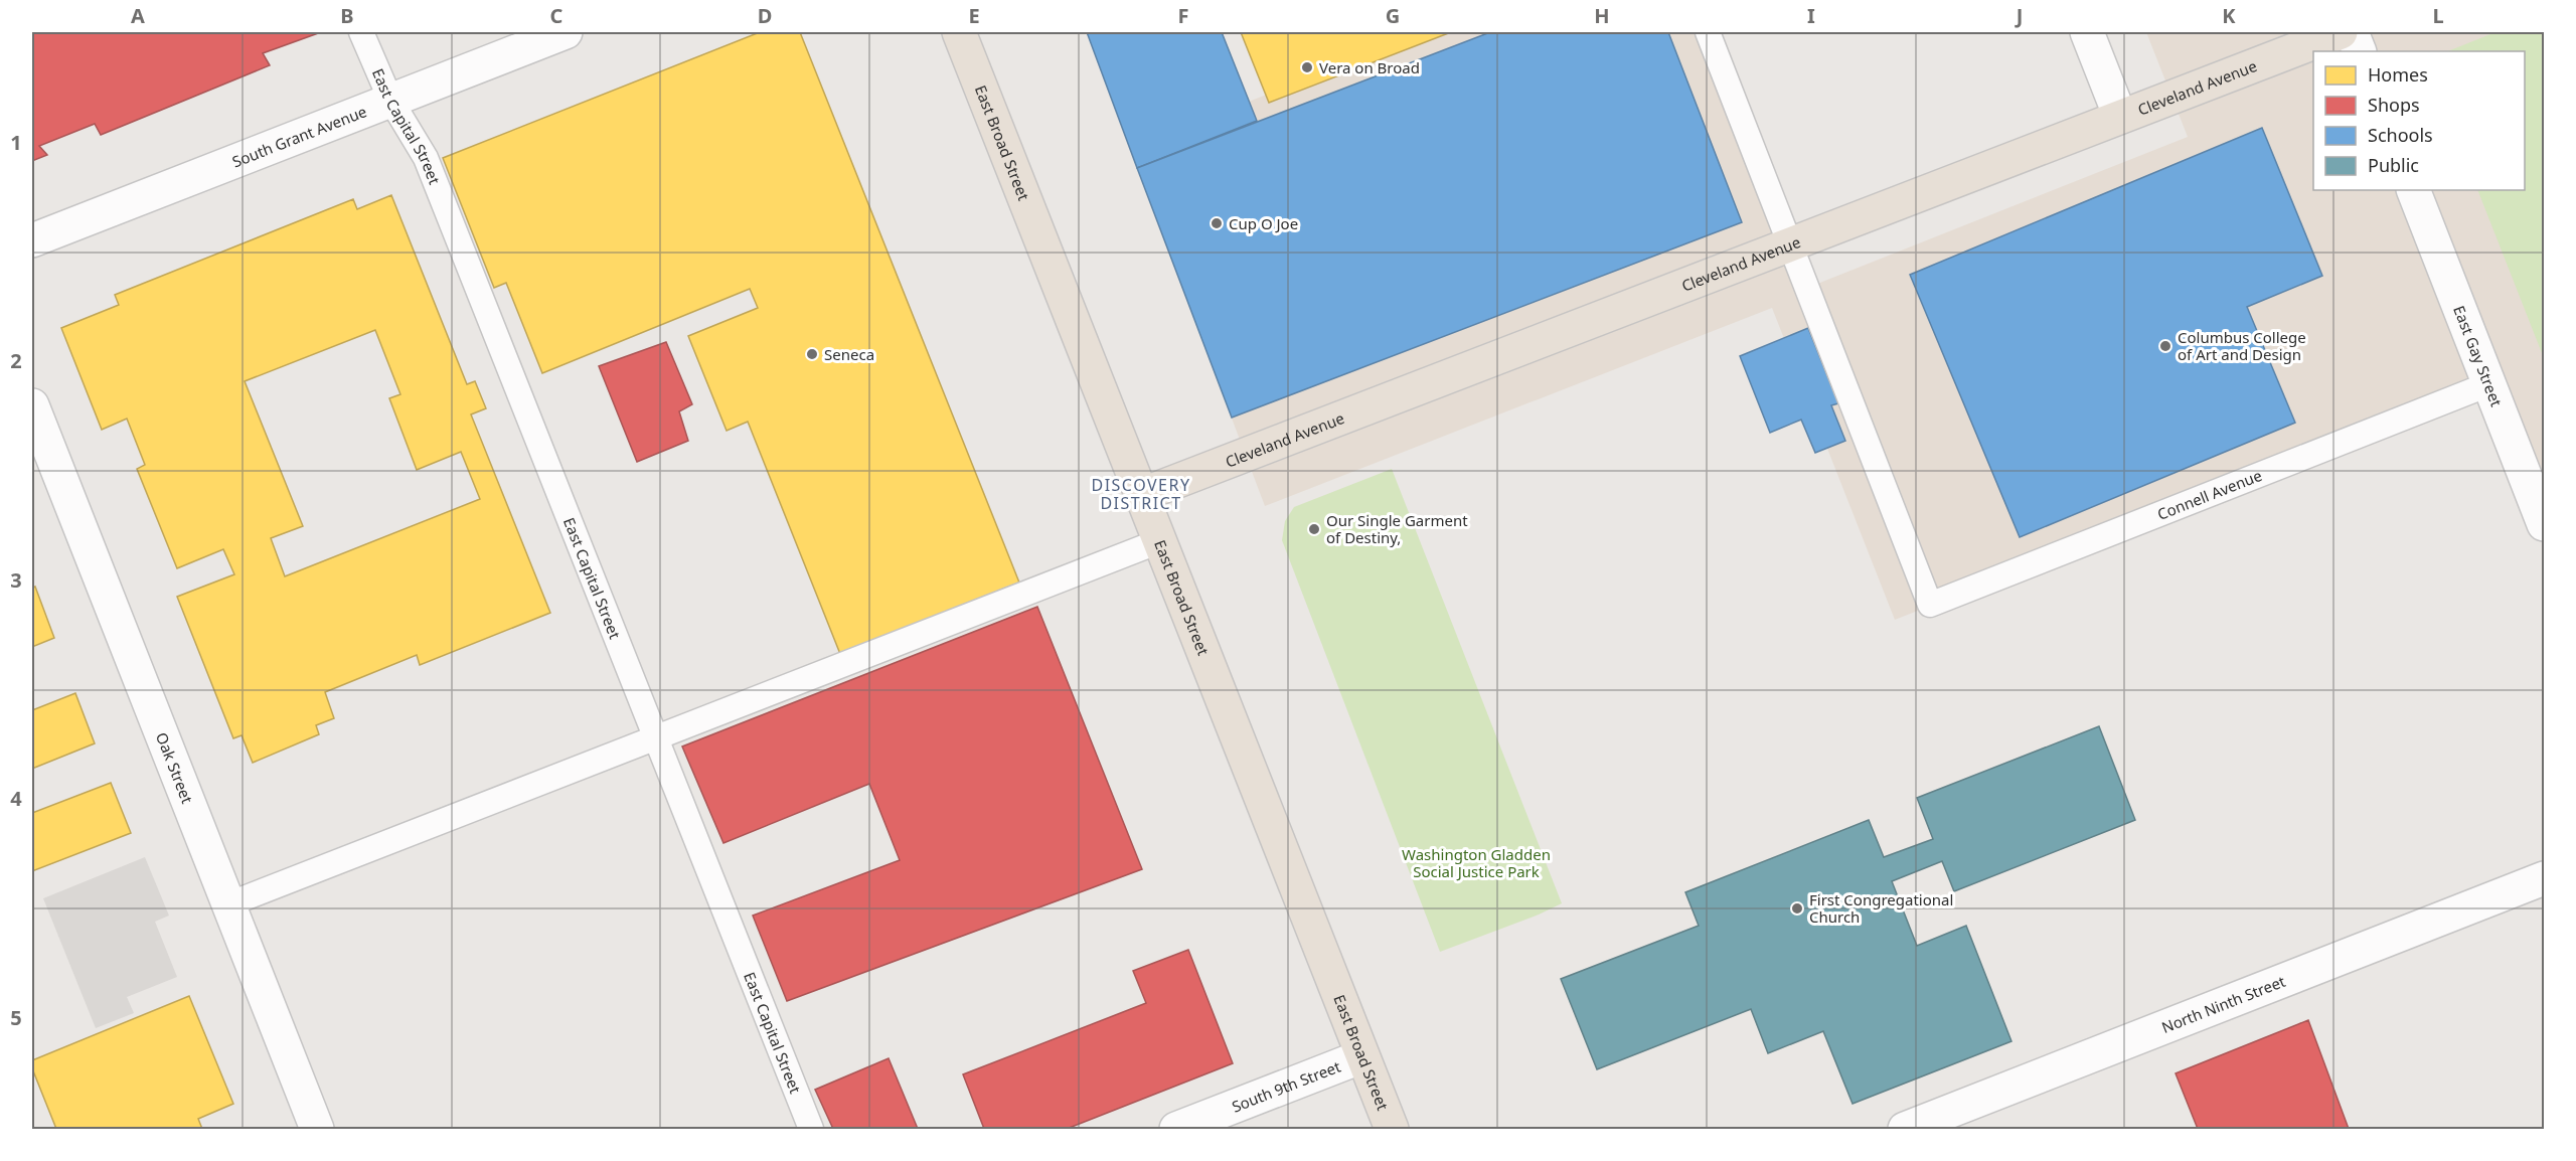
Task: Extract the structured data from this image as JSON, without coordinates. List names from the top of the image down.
{
  "streets": {
    "main road": ["Cleveland Avenue", "East Broad Street"],
    "street": [
      "South Grant Avenue",
      "East Gay Street",
      "Oak Street",
      "North Ninth Street",
      "South 9th Street"
    ],
    "lane": ["East Capital Street", "Connell Avenue"]
  },
  "crossings": [
    ["Cleveland Avenue", "East Broad Street"],
    ["Cleveland Avenue", "Connell Avenue"],
    ["East Capital Street", "South Grant Avenue"],
    ["East Broad Street", "South 9th Street"],
    ["East Gay Street", "Connell Avenue"]
  ],
  "districts": ["DISCOVERY DISTRICT"],
  "parks": ["Washington Gladden Social Justice Park"],
  "places": [
    "Vera on Broad",
    "Cup O Joe",
    "Columbus College of Art and Design",
    "Seneca",
    "Our Single Garment of Destiny,",
    "First Congregational Church"
  ],
  "legend": [
    "Homes",
    "Shops",
    "Schools",
    "Public"
  ],
  "grid": {
    "columns": [
      "A",
      "B",
      "C",
      "D",
      "E",
      "F",
      "G",
      "H",
      "I",
      "J",
      "K",
      "L"
    ],
    "rows": [
      "1",
      "2",
      "3",
      "4",
      "5"
    ]
  }
}
